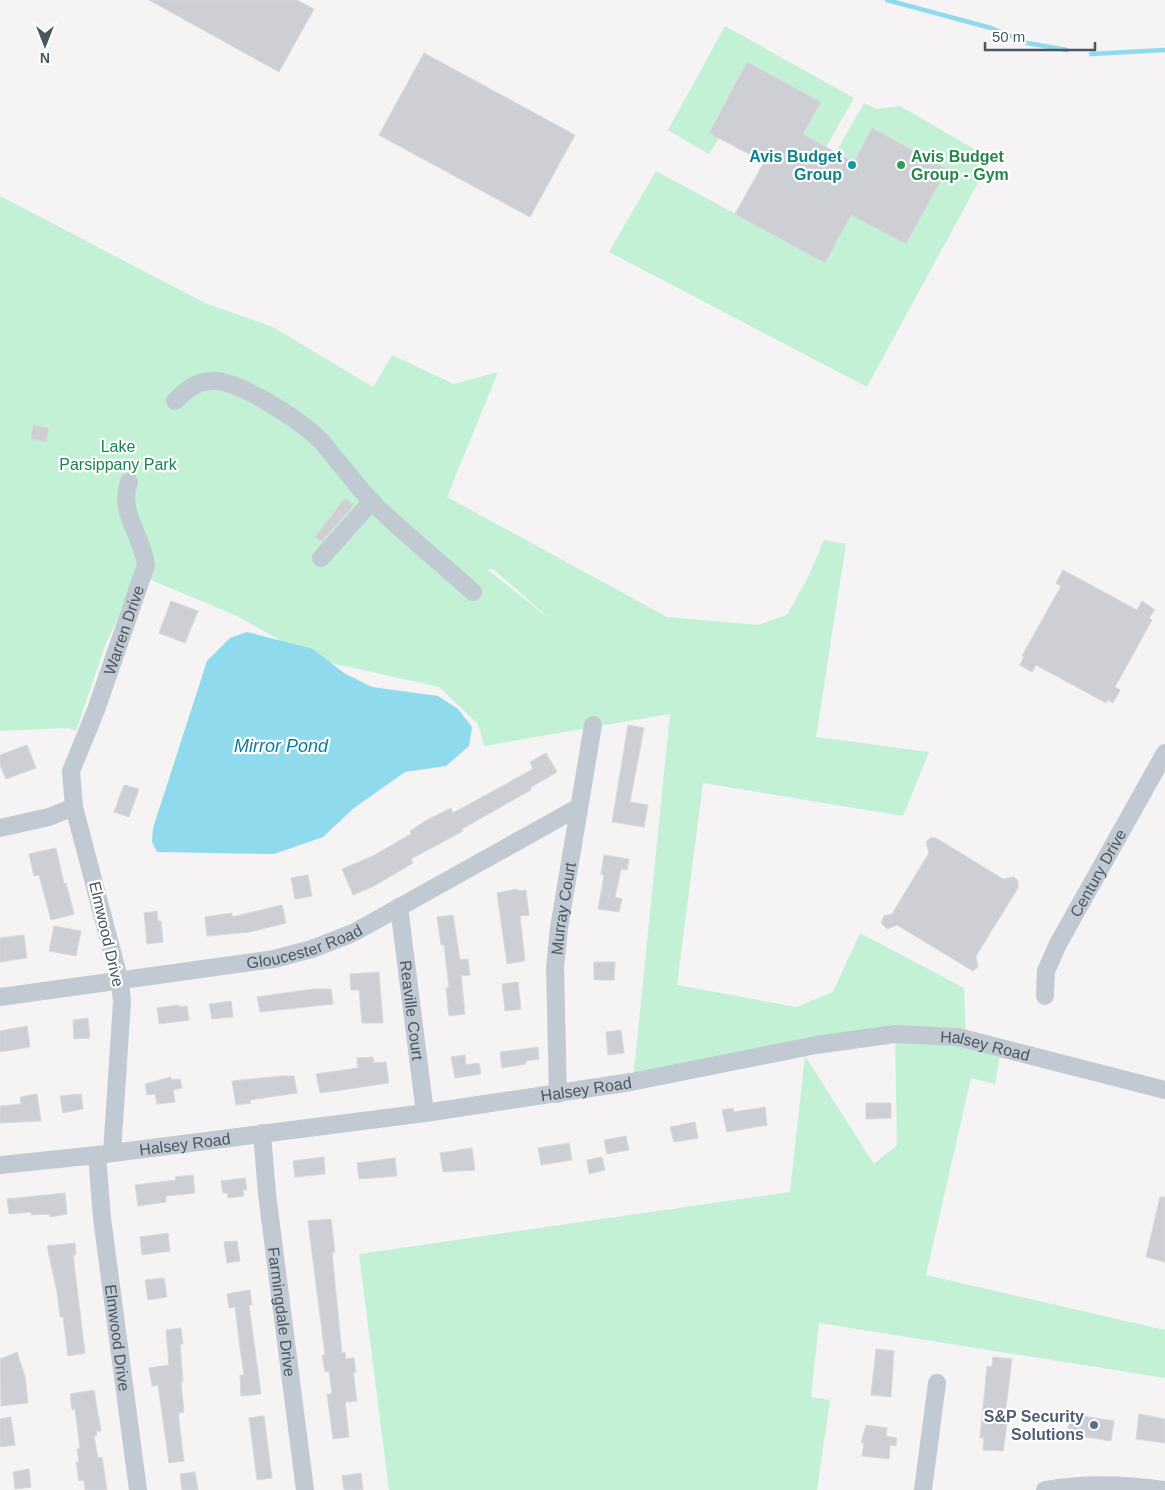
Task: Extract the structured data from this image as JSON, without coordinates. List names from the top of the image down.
{
  "streets": {
    "street": [
      "Warren Drive",
      "Century Drive",
      "Murray Court",
      "Elmwood Drive",
      "Gloucester Road",
      "Reaville Court",
      "Halsey Road",
      "Farmingdale Drive"
    ]
  },
  "crossings": [
    ["Warren Drive", "Elmwood Drive"],
    ["Murray Court", "Gloucester Road"],
    ["Murray Court", "Halsey Road"],
    ["Elmwood Drive", "Gloucester Road"],
    ["Elmwood Drive", "Halsey Road"],
    ["Gloucester Road", "Reaville Court"],
    ["Reaville Court", "Halsey Road"],
    ["Halsey Road", "Farmingdale Drive"]
  ],
  "water": ["Mirror Pond"],
  "parks": ["Lake Parsippany Park"],
  "places": ["Avis Budget Group", "Avis Budget Group - Gym", "S&P Security Solutions"],
  "scale_bar": "50 m",
  "north": "bottom"
}
